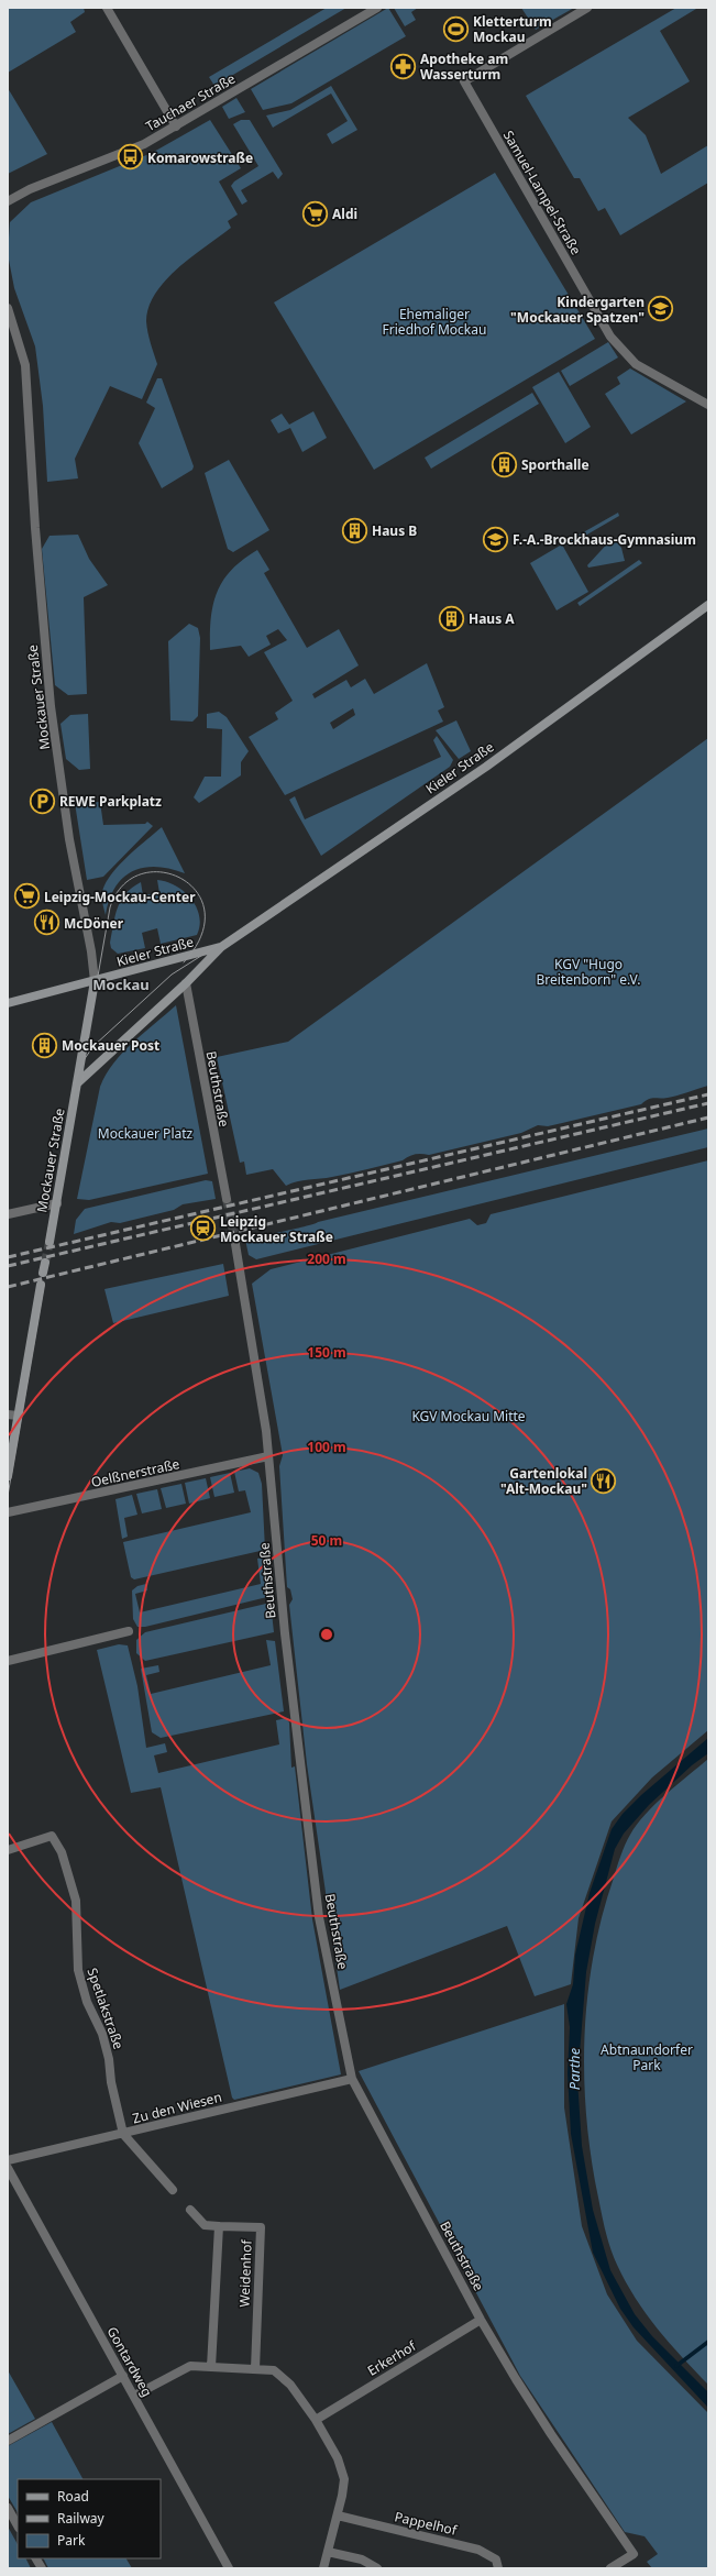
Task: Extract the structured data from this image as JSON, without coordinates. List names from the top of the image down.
{
  "streets": {
    "main road": ["Mockauer Straße", "Kieler Straße"],
    "street": [
      "Tauchaer Straße",
      "Samuel-Lampel-Straße",
      "Beuthstraße",
      "Oelßnerstraße",
      "Spetlakstraße",
      "Zu den Wiesen",
      "Weidenhof",
      "Erkerhof",
      "Gontardweg",
      "Pappelhof"
    ]
  },
  "crossings": [
    ["Mockauer Straße", "Kieler Straße"],
    ["Kieler Straße", "Beuthstraße"],
    ["Beuthstraße", "Oelßnerstraße"],
    ["Beuthstraße", "Zu den Wiesen"],
    ["Beuthstraße", "Erkerhof"],
    ["Spetlakstraße", "Zu den Wiesen"]
  ],
  "districts": ["Mockau"],
  "water": ["Parthe"],
  "parks": [
    "Ehemaliger Friedhof Mockau",
    "KGV \"Hugo Breitenborn\" e.V.",
    "Mockauer Platz",
    "KGV Mockau Mitte",
    "Abtnaundorfer Park"
  ],
  "places": {
    "sports": ["Kletterturm Mockau"],
    "pharmacy": ["Apotheke am Wasserturm"],
    "bus stop": ["Komarowstraße"],
    "supermarket": ["Aldi", "Leipzig-Mockau-Center"],
    "school or university": ["Kindergarten \"Mockauer Spatzen\"", "F.-A.-Brockhaus-Gymnasium"],
    "building": [
      "Sporthalle",
      "Haus B",
      "Haus A",
      "Mockauer Post"
    ],
    "parking": ["REWE Parkplatz"],
    "restaurant": ["McDöner", "Gartenlokal \"Alt-Mockau\""],
    "station": ["Leipzig Mockauer Straße"]
  },
  "legend": ["Road", "Railway", "Park"],
  "rings": [
    "200 m",
    "150 m",
    "100 m",
    "50 m"
  ]
}
